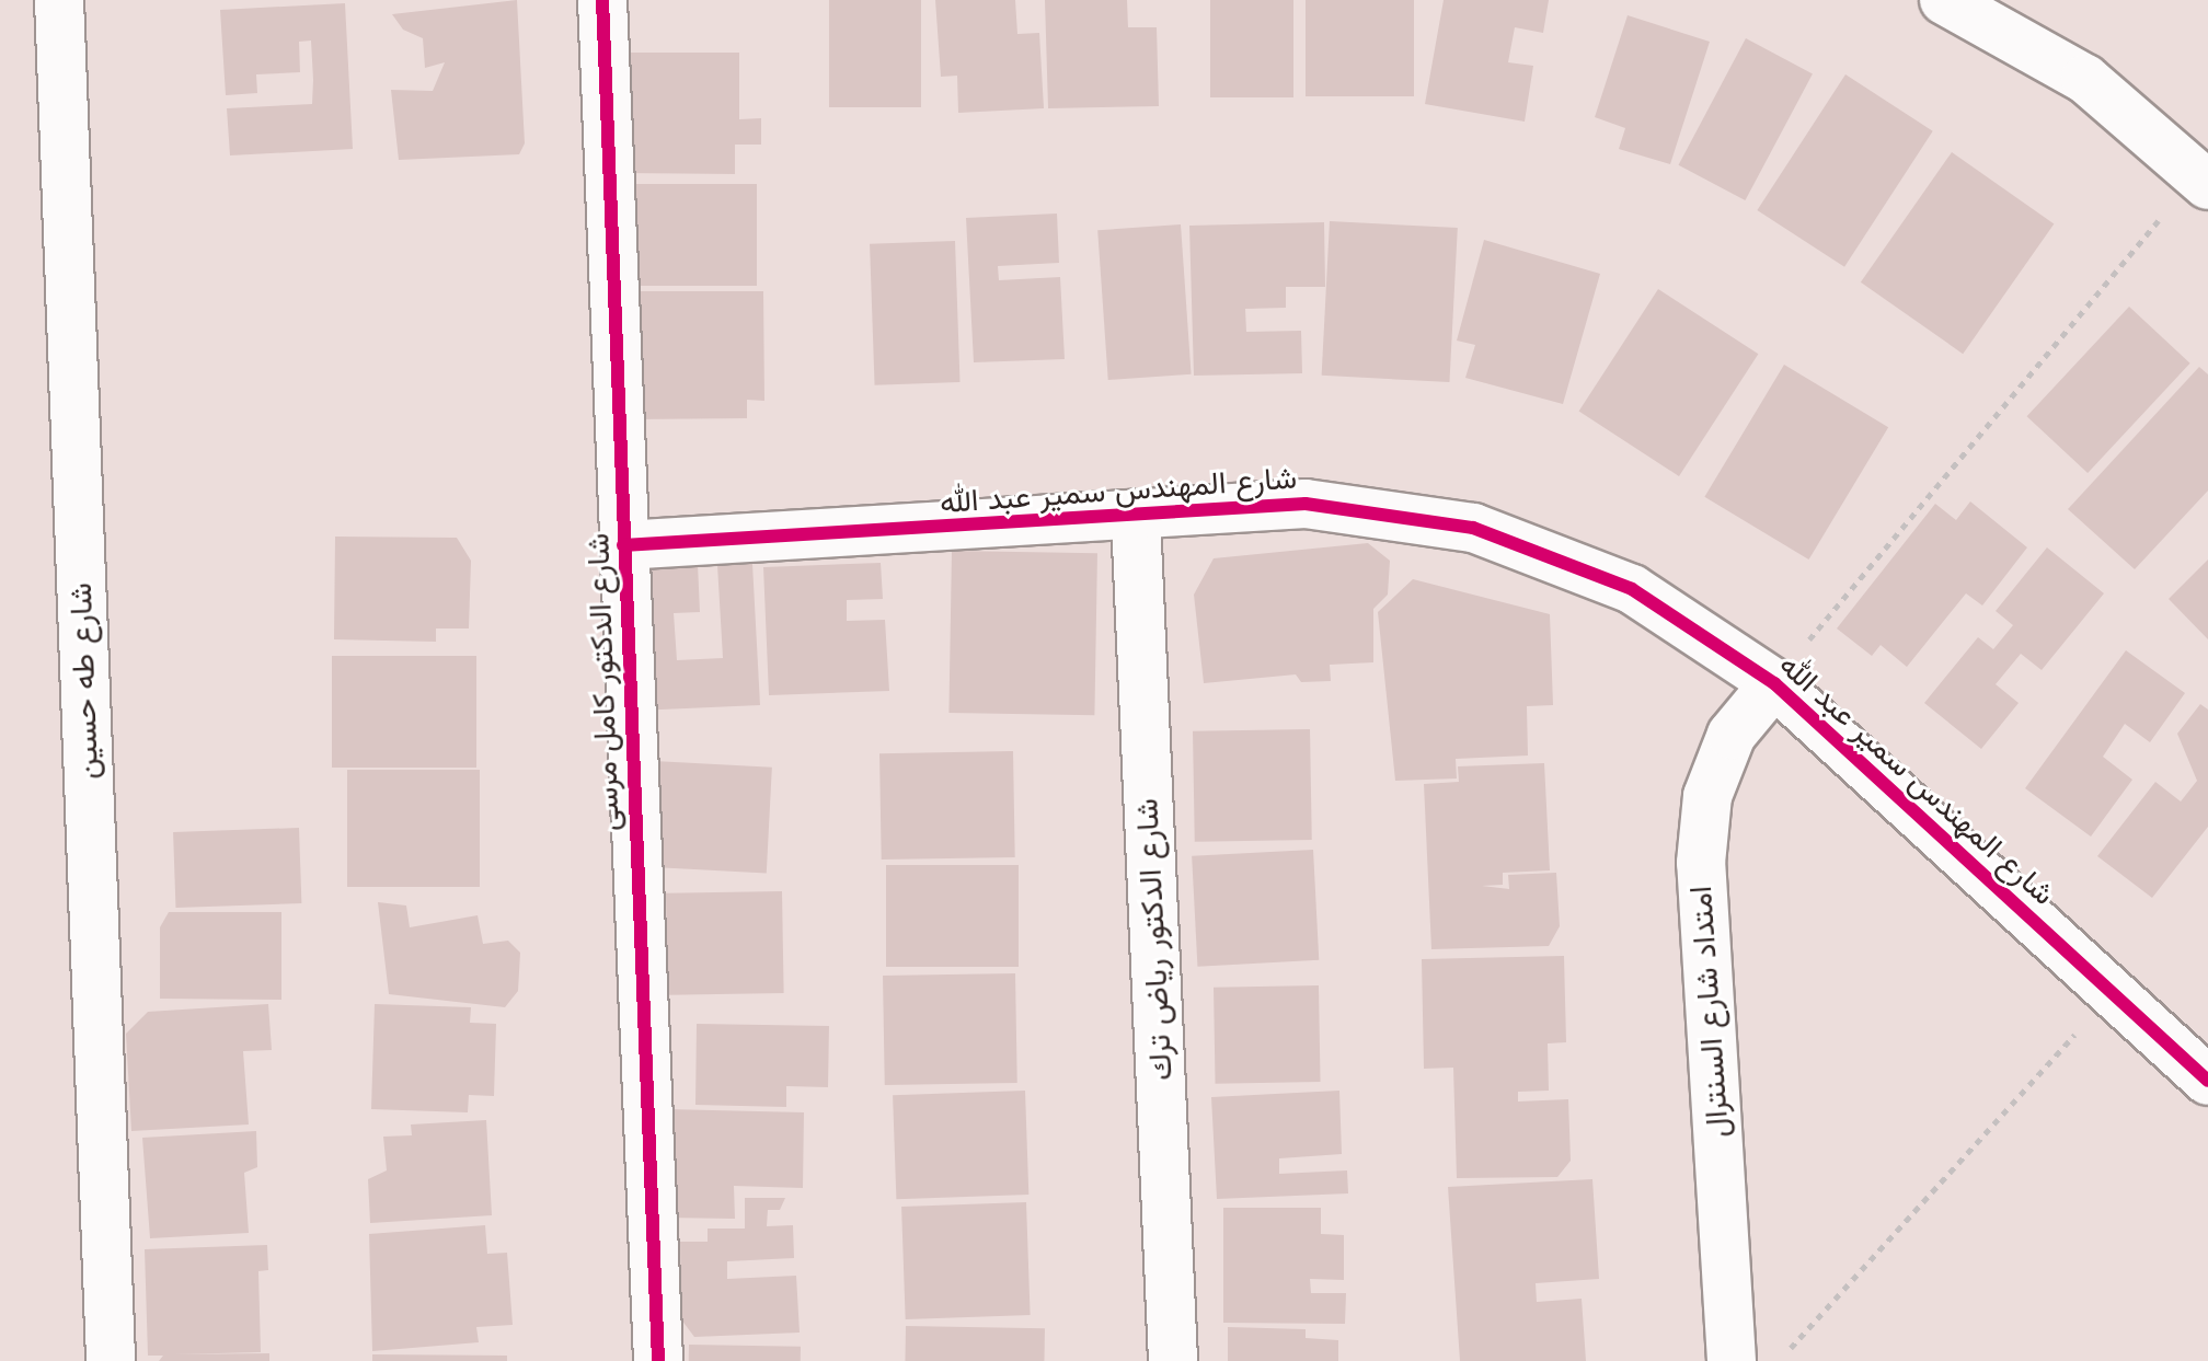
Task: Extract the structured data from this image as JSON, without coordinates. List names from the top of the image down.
{
  "streets": {
    "street": [
      "شارع المهندس سمير عبد الله",
      "شارع طه حسين",
      "شارع الدكتور كامل مرسى",
      "شارع الدكتور رياض ترك",
      "امتداد شارع السنترال"
    ]
  },
  "crossings": [
    ["شارع المهندس سمير عبد الله", "شارع الدكتور كامل مرسى"],
    ["شارع المهندس سمير عبد الله", "شارع الدكتور رياض ترك"],
    ["شارع المهندس سمير عبد الله", "امتداد شارع السنترال"]
  ]
}
